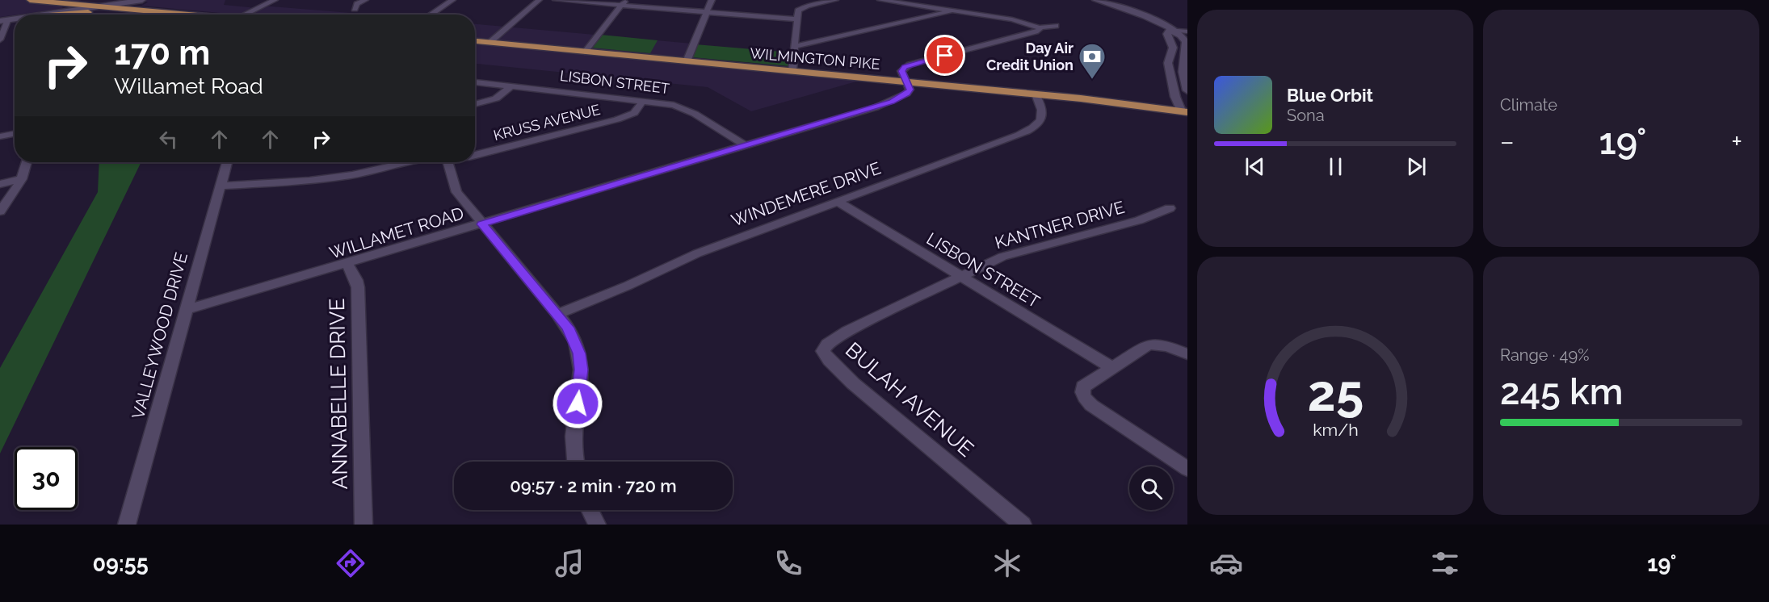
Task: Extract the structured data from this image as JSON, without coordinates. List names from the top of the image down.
{
  "streets": {
    "main road": ["WILMINGTON PIKE"],
    "street": [
      "LISBON STREET",
      "KRUSS AVENUE",
      "WINDEMERE DRIVE",
      "KANTNER DRIVE",
      "WILLAMET ROAD",
      "VALLEYWOOD DRIVE",
      "ANNABELLE DRIVE",
      "BULAH AVENUE"
    ]
  },
  "crossings": [
    ["WILMINGTON PIKE", "WINDEMERE DRIVE"],
    ["WILMINGTON PIKE", "WILLAMET ROAD"],
    ["LISBON STREET", "KRUSS AVENUE"],
    ["LISBON STREET", "WINDEMERE DRIVE"],
    ["LISBON STREET", "KANTNER DRIVE"],
    ["LISBON STREET", "WILLAMET ROAD"],
    ["LISBON STREET", "BULAH AVENUE"],
    ["KRUSS AVENUE", "VALLEYWOOD DRIVE"],
    ["KANTNER DRIVE", "BULAH AVENUE"],
    ["WILLAMET ROAD", "VALLEYWOOD DRIVE"],
    ["WILLAMET ROAD", "ANNABELLE DRIVE"]
  ],
  "places": {
    "bank": ["Day Air Credit Union"]
  },
  "page": {
    "tile": [
      "Climate",
      ["Range · 49%", "245 km"]
    ],
    "turn": ["170 m", "Willamet Road"],
    "song": ["Blue Orbit", "Sona"],
    "heat": ["−", "19°", "+"],
    "limit": "30",
    "trip": "09:57 · 2 min · 720 m",
    "tabs": ["09:55", "19°"],
    "gauge": ["25", "km/h"]
  }
}
